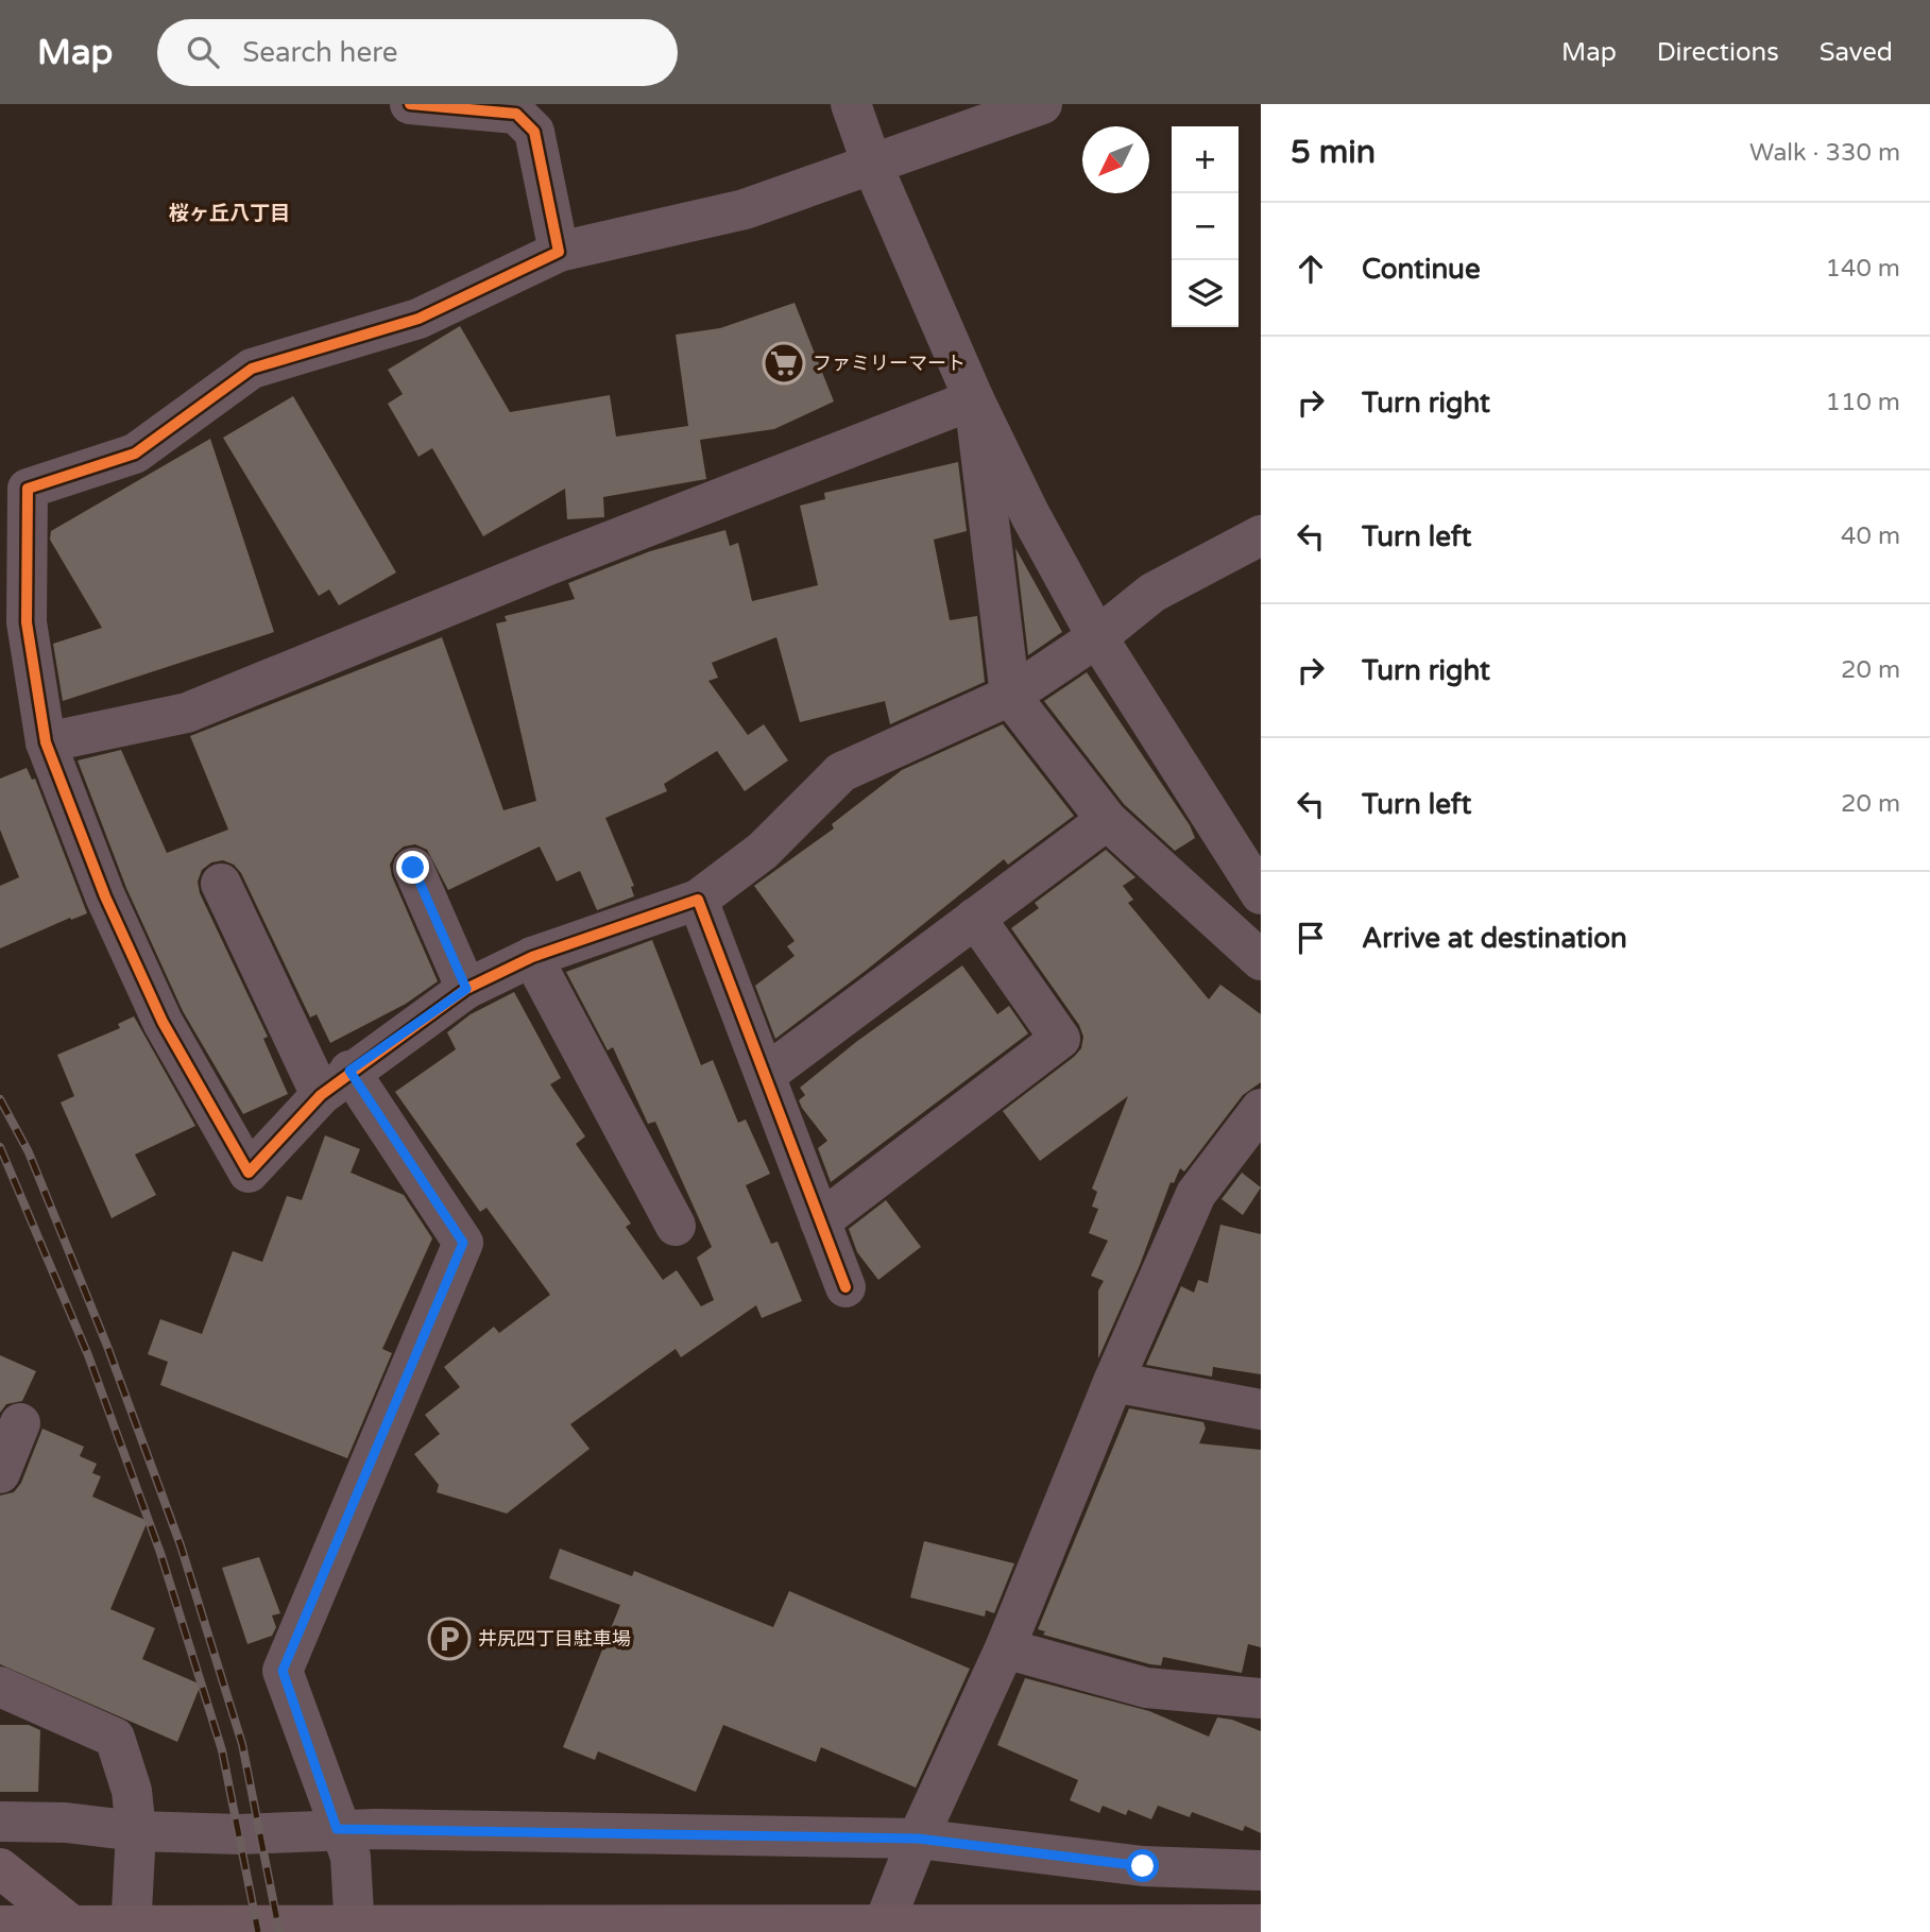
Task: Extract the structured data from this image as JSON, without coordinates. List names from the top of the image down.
{
  "districts": ["桜ヶ丘八丁目"],
  "places": {
    "supermarket": ["ファミリーマート"],
    "parking": ["井尻四丁目駐車場"]
  },
  "north": "bottom left",
  "page": {
    "header": "Map",
    "search": "Search here",
    "nav": ["Map", "Directions", "Saved"],
    "heading": ["5 min", "Walk · 330 m"],
    "map_buttons": ["+", "−"],
    "list": [
      ["Continue", "140 m"],
      ["Turn right", "110 m"],
      ["Turn left", "40 m"],
      ["Turn right", "20 m"],
      ["Turn left", "20 m"],
      "Arrive at destination"
    ]
  }
}
